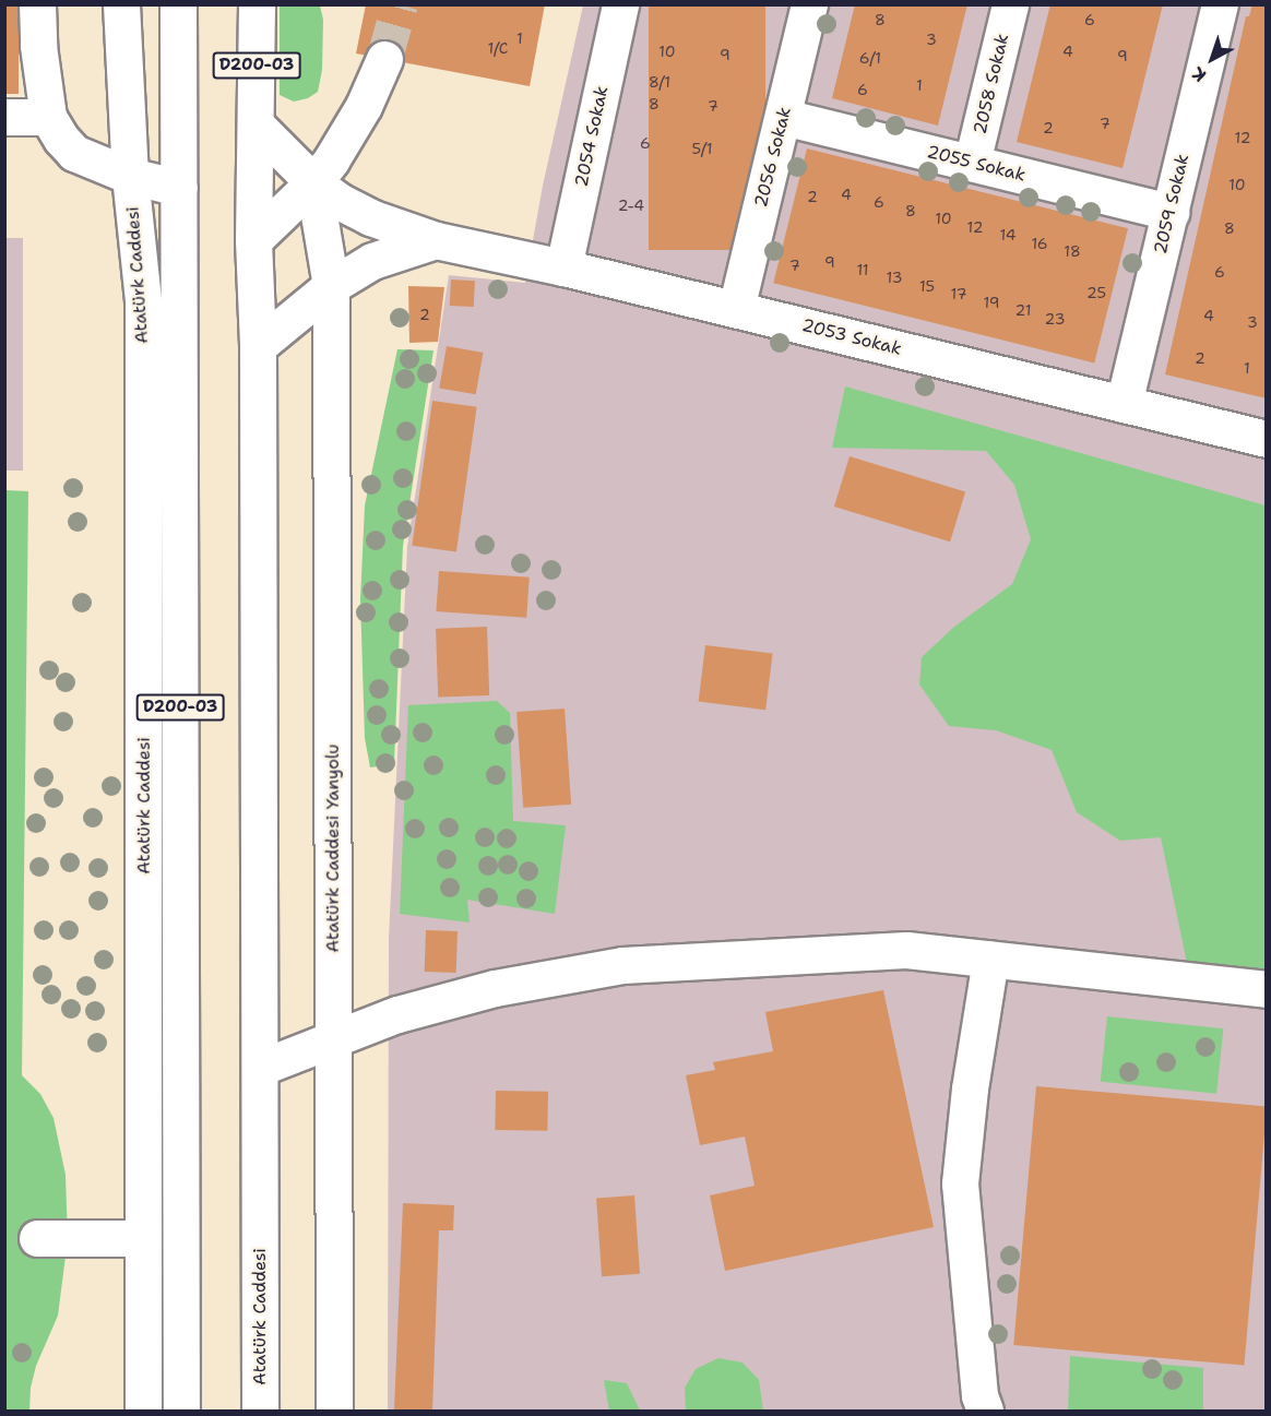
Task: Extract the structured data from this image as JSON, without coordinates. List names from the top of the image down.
{
  "streets": {
    "main road": [
      "D200-03",
      "2058 Sokak",
      "2054 Sokak",
      "2056 Sokak",
      "2055 Sokak",
      "2059 Sokak",
      "Atatürk Caddesi",
      "2053 Sokak",
      "Atatürk Caddesi Yanyolu"
    ]
  },
  "crossings": [
    ["2058 Sokak", "2055 Sokak"],
    ["2054 Sokak", "2053 Sokak"],
    ["2056 Sokak", "2055 Sokak"],
    ["2056 Sokak", "2053 Sokak"],
    ["2055 Sokak", "2059 Sokak"],
    ["2059 Sokak", "2053 Sokak"],
    ["Atatürk Caddesi", "2053 Sokak"],
    ["2053 Sokak", "Atatürk Caddesi Yanyolu"]
  ],
  "house_numbers": [
    "8",
    "6",
    "1",
    "3",
    "1/C",
    "10",
    "4",
    "9",
    "9",
    "6/1",
    "8/1",
    "1",
    "6",
    "8",
    "7",
    "7",
    "2",
    "12",
    "6",
    "5/1",
    "10",
    "4",
    "2",
    "6",
    "2-4",
    "8",
    "10",
    "12",
    "8",
    "14",
    "16",
    "18",
    "9",
    "7",
    "11",
    "6",
    "13",
    "15",
    "25",
    "17",
    "19",
    "21",
    "2",
    "4",
    "23",
    "3",
    "2",
    "1"
  ],
  "north": "bottom left"
}
